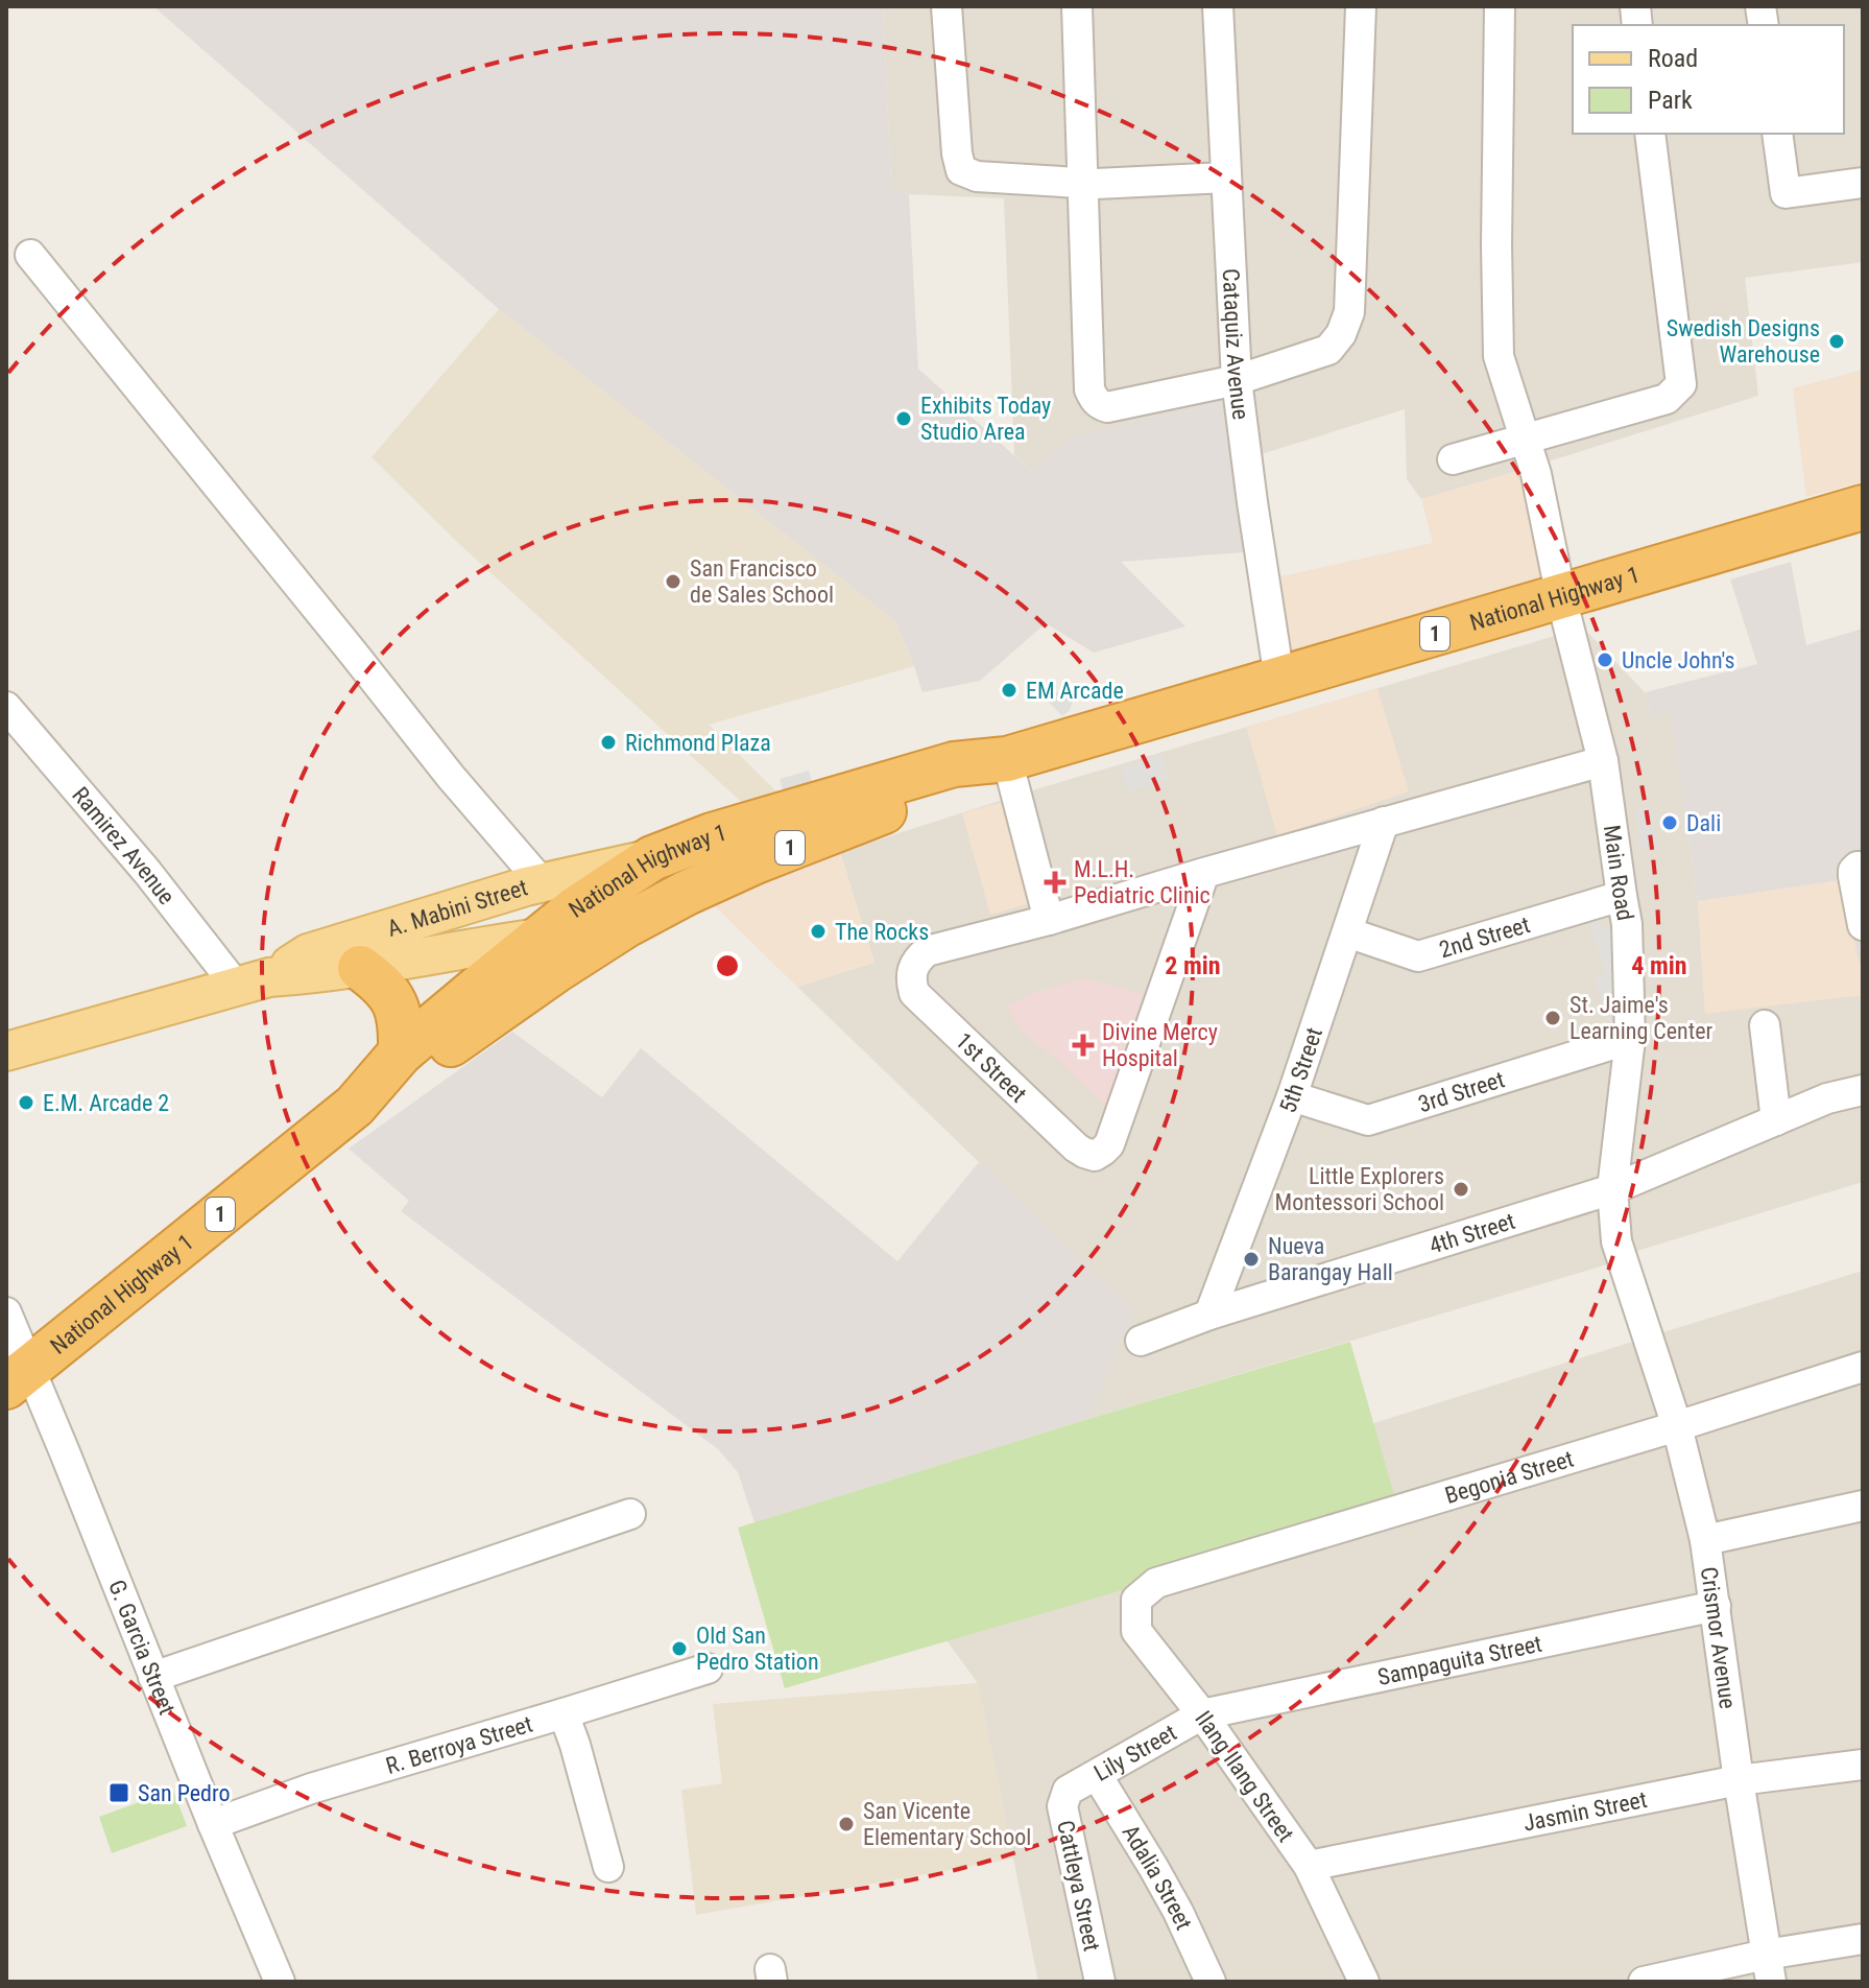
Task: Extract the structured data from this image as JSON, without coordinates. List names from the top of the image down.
{
  "streets": {
    "highway": ["National Highway 1", "1"],
    "main road": ["A. Mabini Street"],
    "street": [
      "Cataquiz Avenue",
      "Ramirez Avenue",
      "Main Road",
      "2nd Street",
      "1st Street",
      "5th Street",
      "3rd Street",
      "4th Street",
      "Begonia Street",
      "Crismor Avenue",
      "G. Garcia Street",
      "Sampaguita Street",
      "R. Berroya Street",
      "Lily Street",
      "Ilang Ilang Street",
      "Jasmin Street",
      "Adalia Street",
      "Cattleya Street"
    ]
  },
  "crossings": [
    ["Cataquiz Avenue", "National Highway 1"],
    ["National Highway 1", "Main Road"],
    ["National Highway 1", "A. Mabini Street"],
    ["National Highway 1", "G. Garcia Street"],
    ["Ramirez Avenue", "A. Mabini Street"],
    ["Main Road", "2nd Street"],
    ["Main Road", "1st Street"],
    ["Main Road", "3rd Street"],
    ["Main Road", "4th Street"],
    ["Main Road", "Crismor Avenue"],
    ["2nd Street", "5th Street"],
    ["1st Street", "5th Street"],
    ["5th Street", "3rd Street"],
    ["5th Street", "4th Street"],
    ["Begonia Street", "Crismor Avenue"],
    ["Begonia Street", "Ilang Ilang Street"],
    ["Crismor Avenue", "Sampaguita Street"],
    ["Crismor Avenue", "Jasmin Street"],
    ["G. Garcia Street", "R. Berroya Street"],
    ["Sampaguita Street", "Lily Street"],
    ["Sampaguita Street", "Ilang Ilang Street"],
    ["Lily Street", "Ilang Ilang Street"],
    ["Lily Street", "Adalia Street"],
    ["Lily Street", "Cattleya Street"],
    ["Ilang Ilang Street", "Jasmin Street"]
  ],
  "places": {
    "other": [
      "Swedish Designs Warehouse",
      "Exhibits Today Studio Area",
      "San Francisco de Sales School",
      "Uncle John's",
      "EM Arcade",
      "Richmond Plaza",
      "Dali",
      "The Rocks",
      "St. Jaime's Learning Center",
      "E.M. Arcade 2",
      "Little Explorers Montessori School",
      "Nueva Barangay Hall",
      "Old San Pedro Station",
      "San Vicente Elementary School"
    ],
    "health": ["M.L.H. Pediatric Clinic", "Divine Mercy Hospital"],
    "transit": ["San Pedro"]
  },
  "legend": ["Road", "Park"],
  "rings": ["2 min", "4 min"]
}
